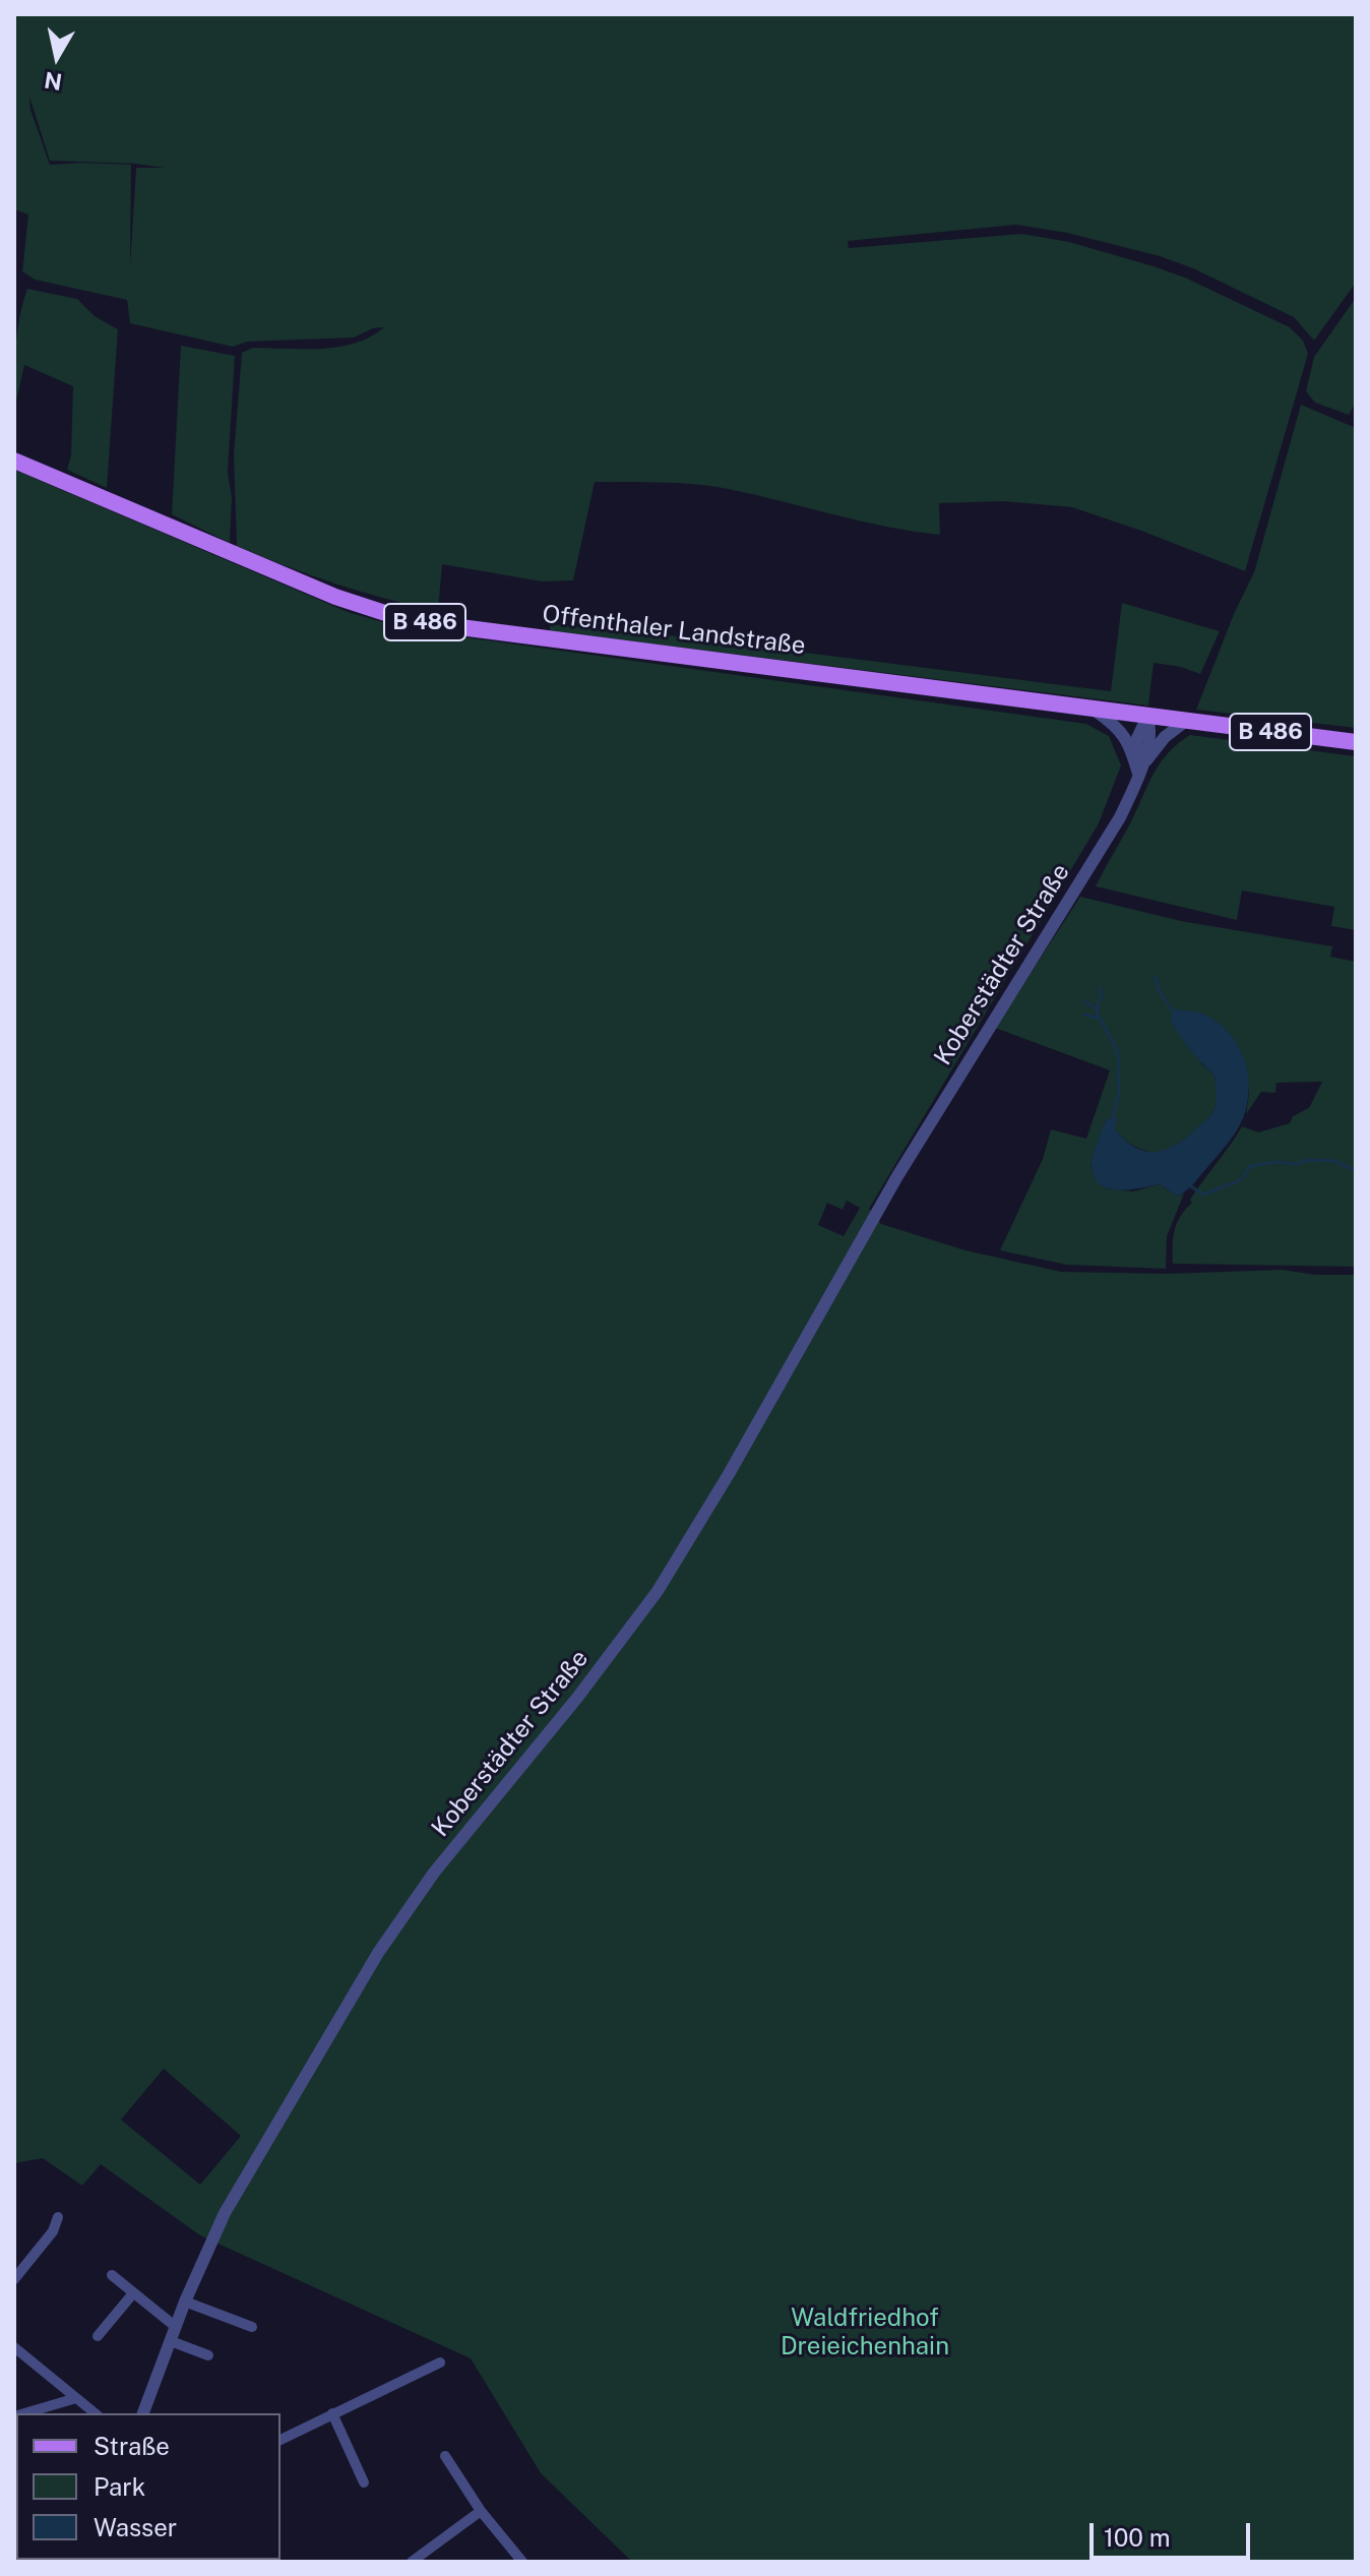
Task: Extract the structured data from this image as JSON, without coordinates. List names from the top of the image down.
{
  "streets": {
    "main road": ["B 486", "Offenthaler Landstraße"],
    "street": ["Koberstädter Straße"]
  },
  "parks": ["Waldfriedhof Dreieichenhain"],
  "legend": ["Straße", "Park", "Wasser"],
  "scale_bar": "100 m",
  "north": "bottom"
}
